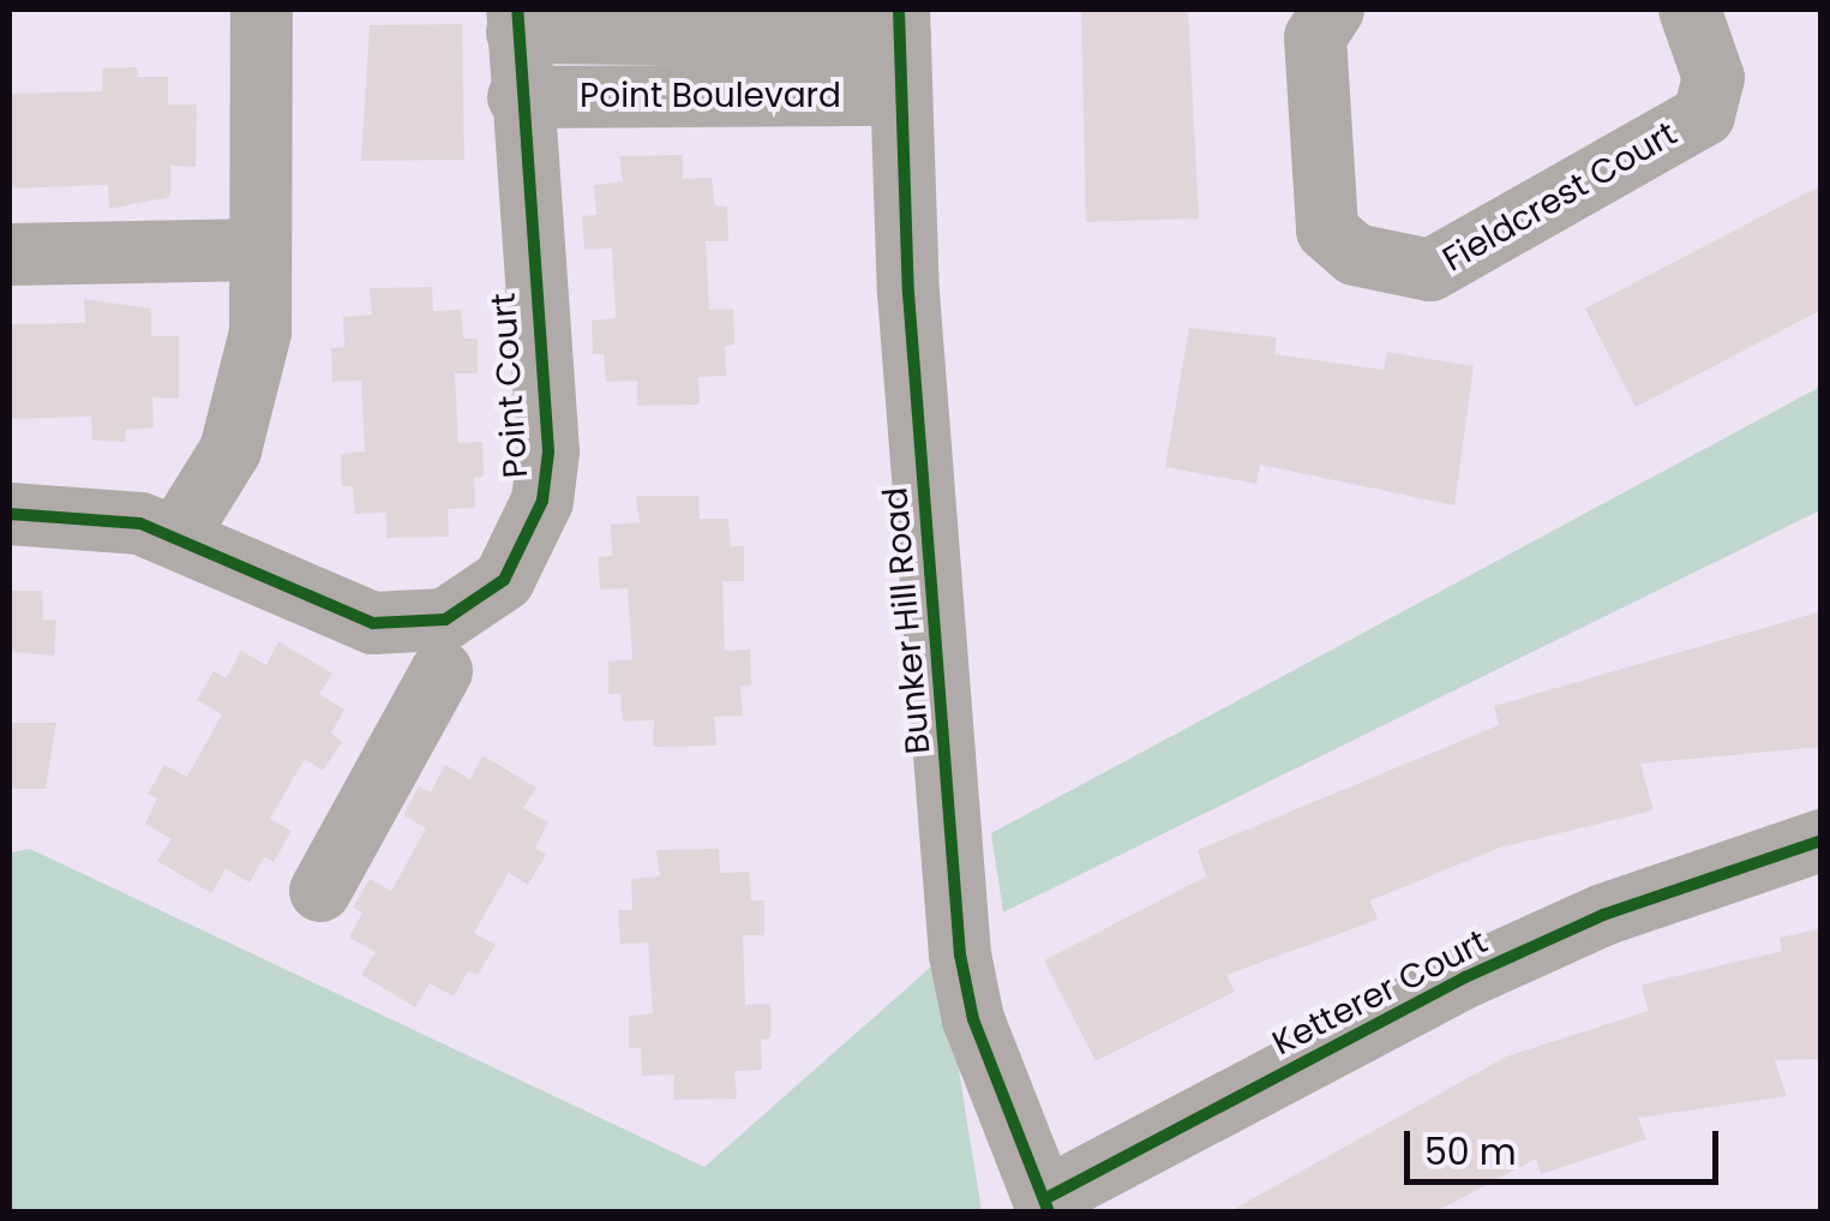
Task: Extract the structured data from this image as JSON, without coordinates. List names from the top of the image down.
{
  "streets": {
    "street": [
      "Point Boulevard",
      "Fieldcrest Court",
      "Point Court",
      "Bunker Hill Road",
      "Ketterer Court"
    ]
  },
  "crossings": [
    ["Point Boulevard", "Point Court"],
    ["Point Boulevard", "Bunker Hill Road"],
    ["Bunker Hill Road", "Ketterer Court"]
  ],
  "scale_bar": "50 m"
}
